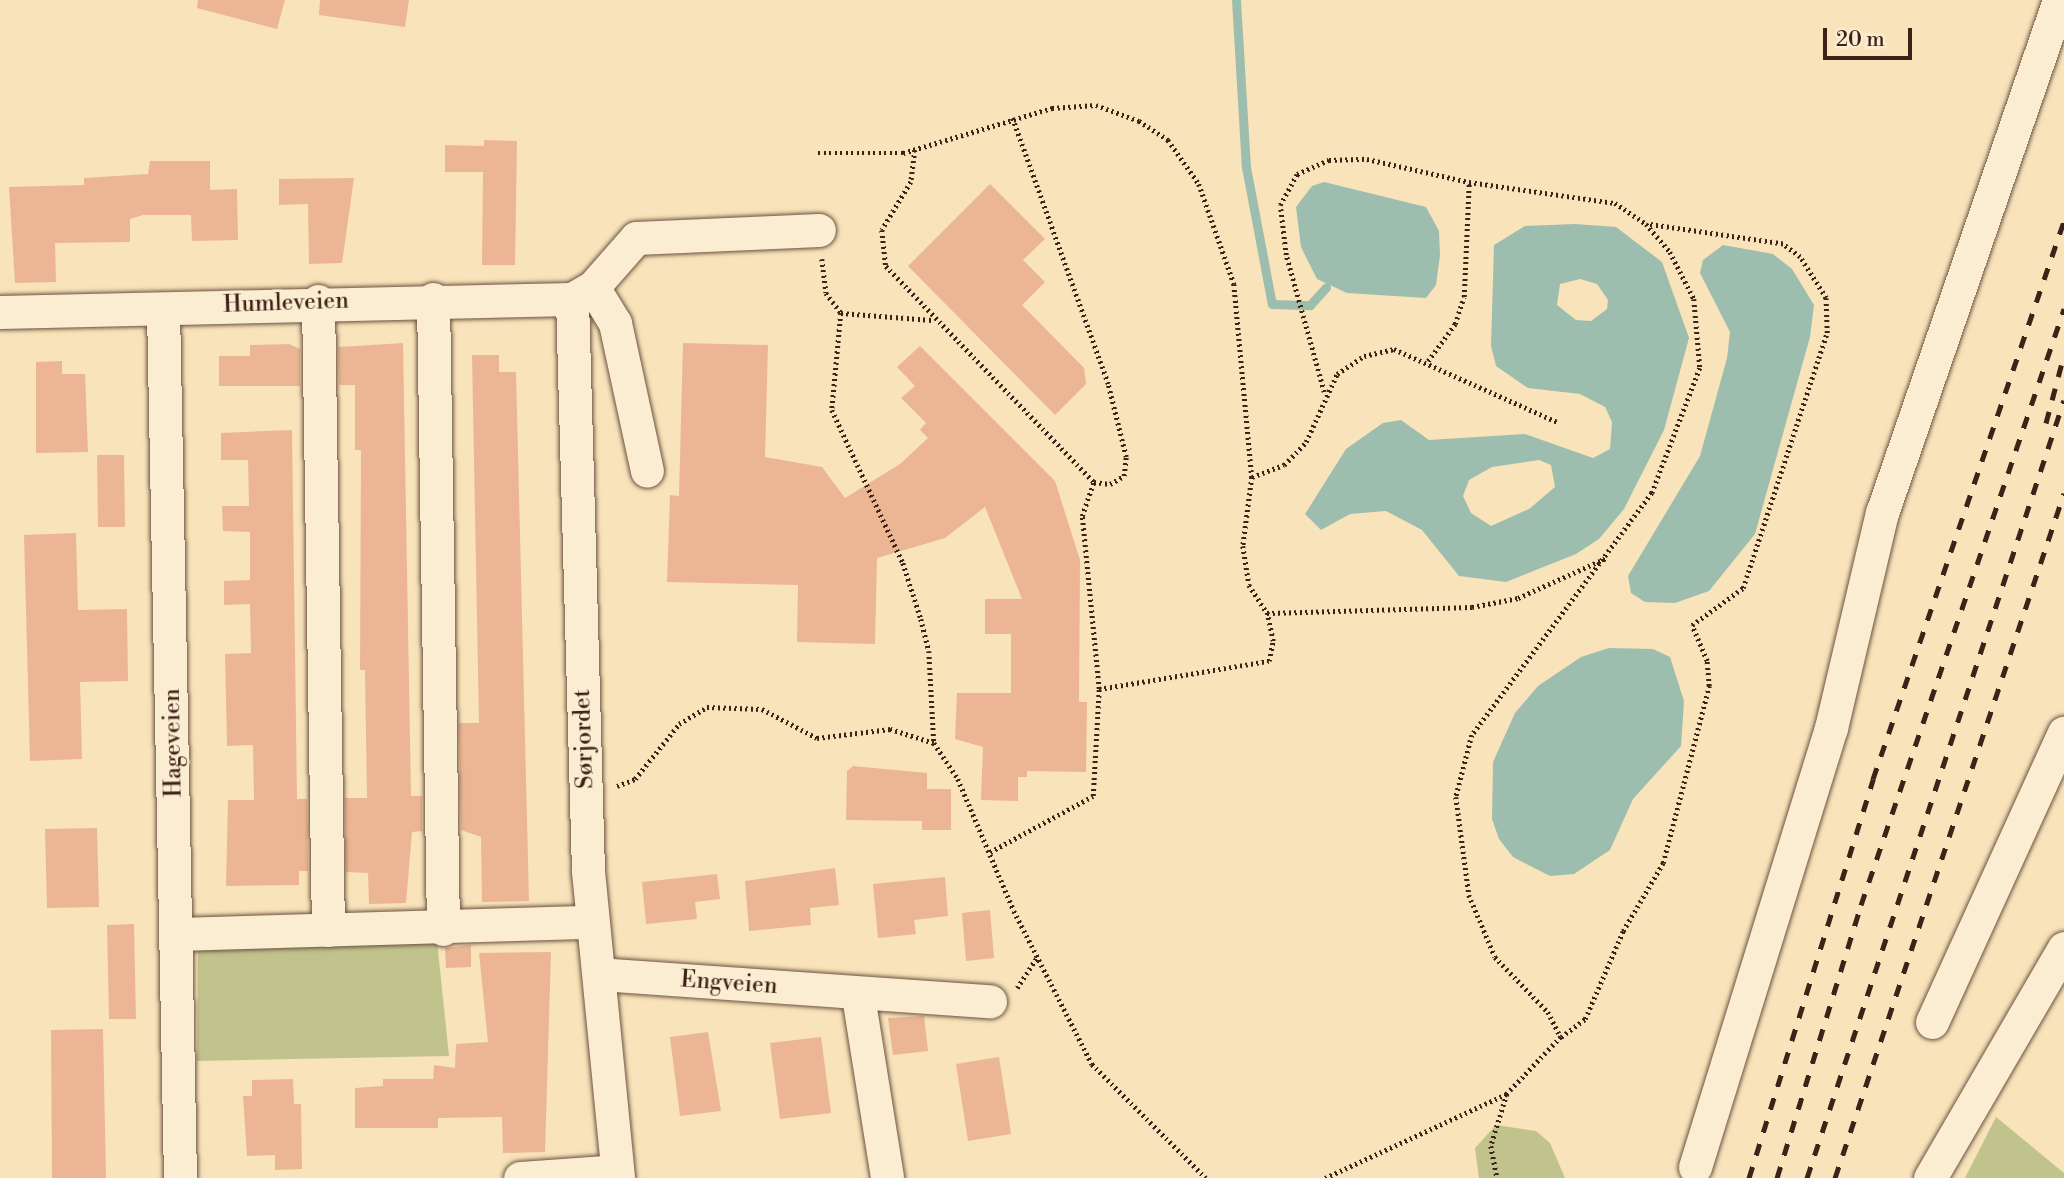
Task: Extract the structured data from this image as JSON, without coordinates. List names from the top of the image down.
{
  "streets": {
    "street": [
      "Humleveien",
      "Sørjordet",
      "Hageveien",
      "Engveien"
    ]
  },
  "crossings": [
    ["Humleveien", "Sørjordet"],
    ["Humleveien", "Hageveien"],
    ["Sørjordet", "Engveien"]
  ],
  "scale_bar": "20 m"
}
